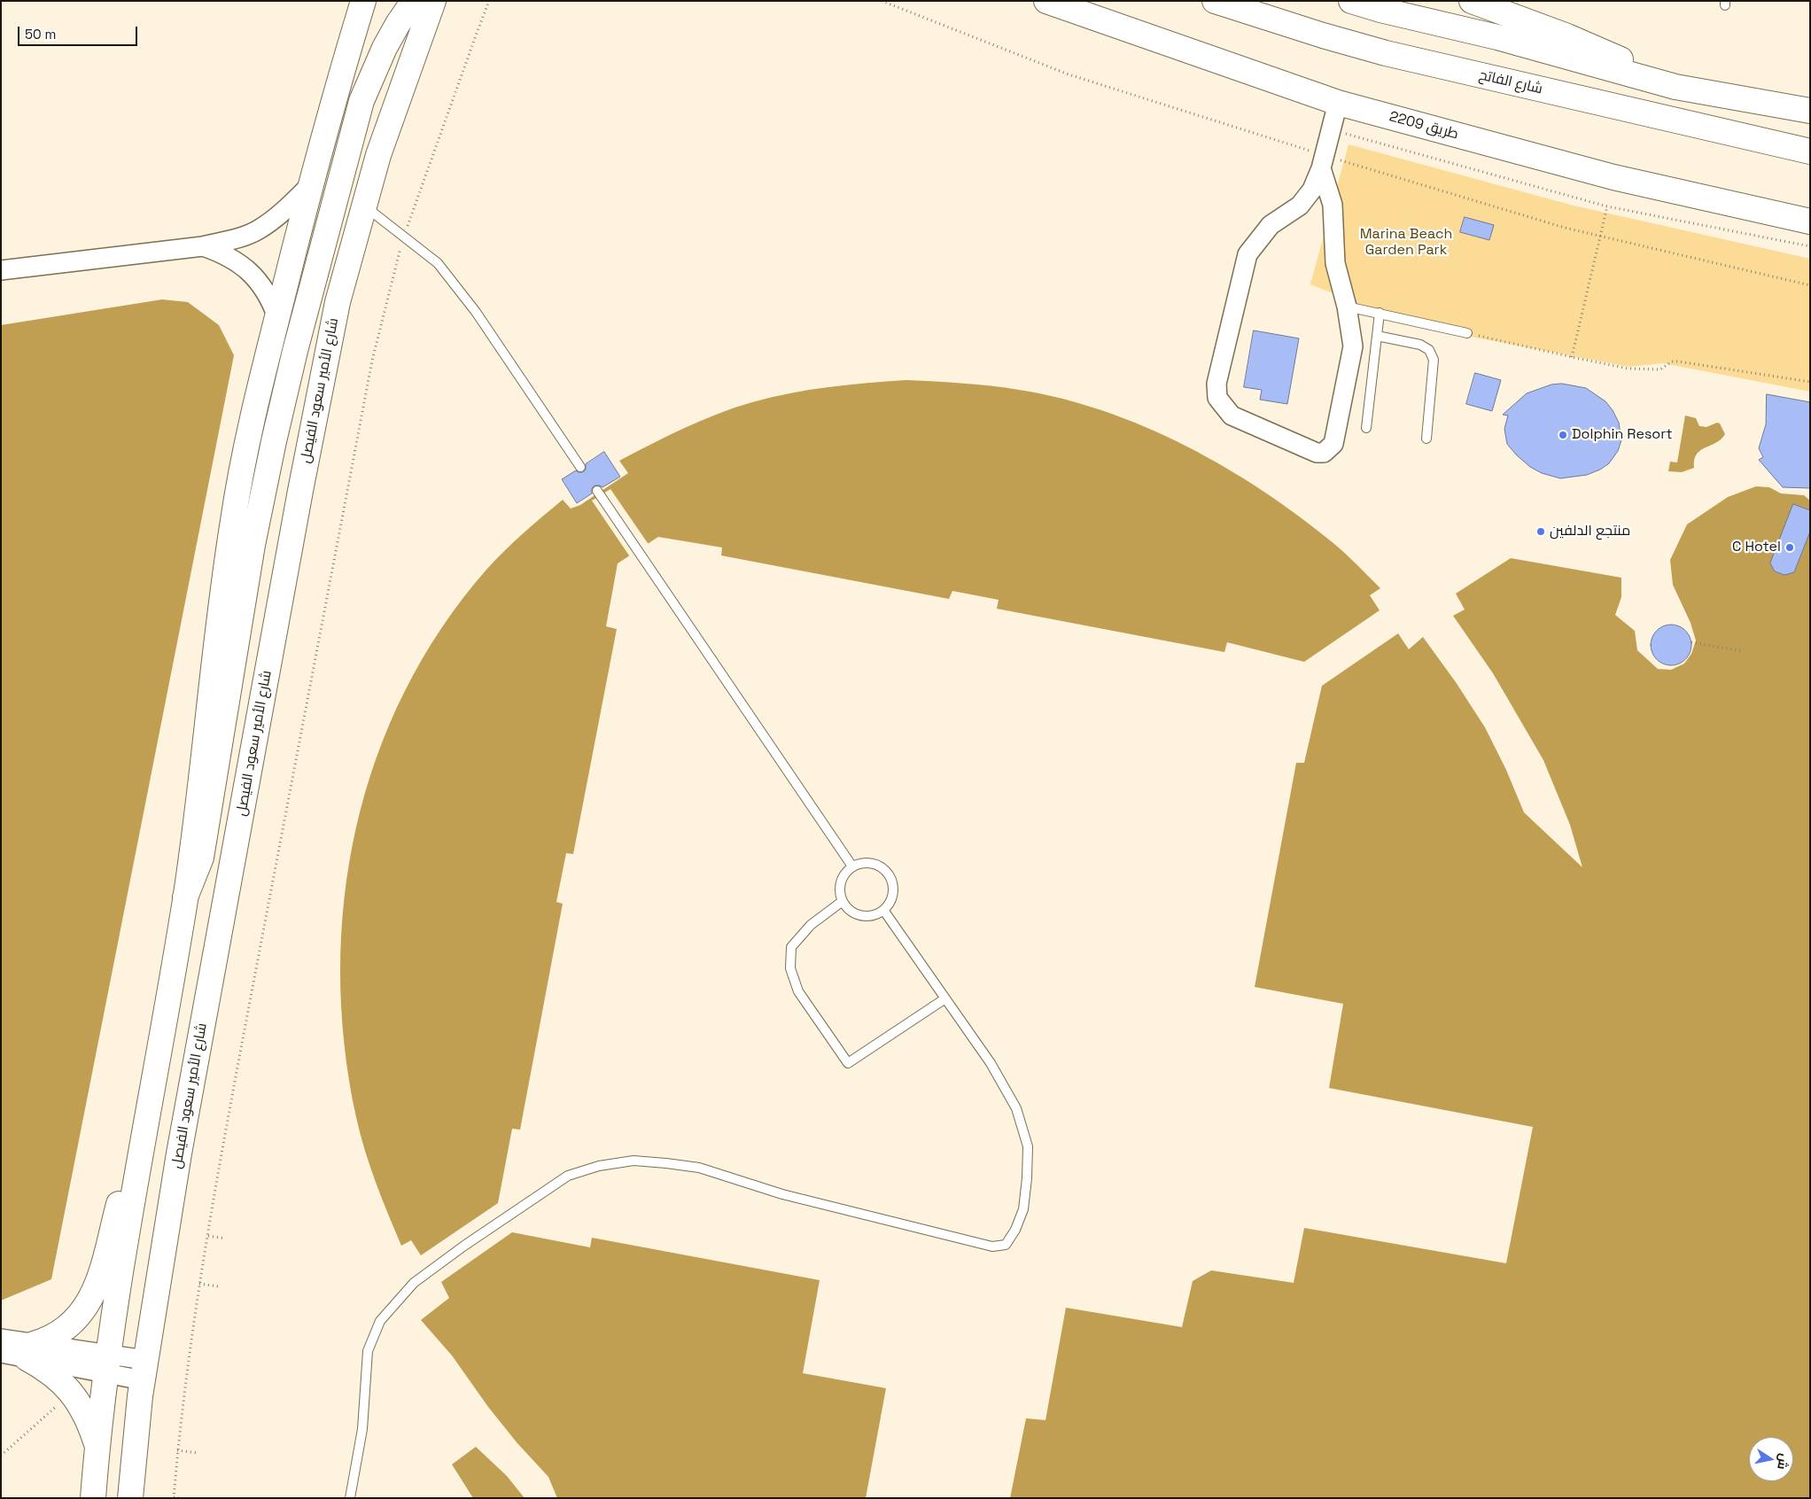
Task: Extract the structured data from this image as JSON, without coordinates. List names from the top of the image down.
{
  "streets": {
    "street": ["شارع الفاتح", "طريق 2209", "شارع الأمير سعود الفيصل"]
  },
  "parks": ["Marina Beach Garden Park"],
  "places": ["Dolphin Resort", "منتجع الدلفين", "C Hotel"],
  "scale_bar": "50 m",
  "north": "right"
}
